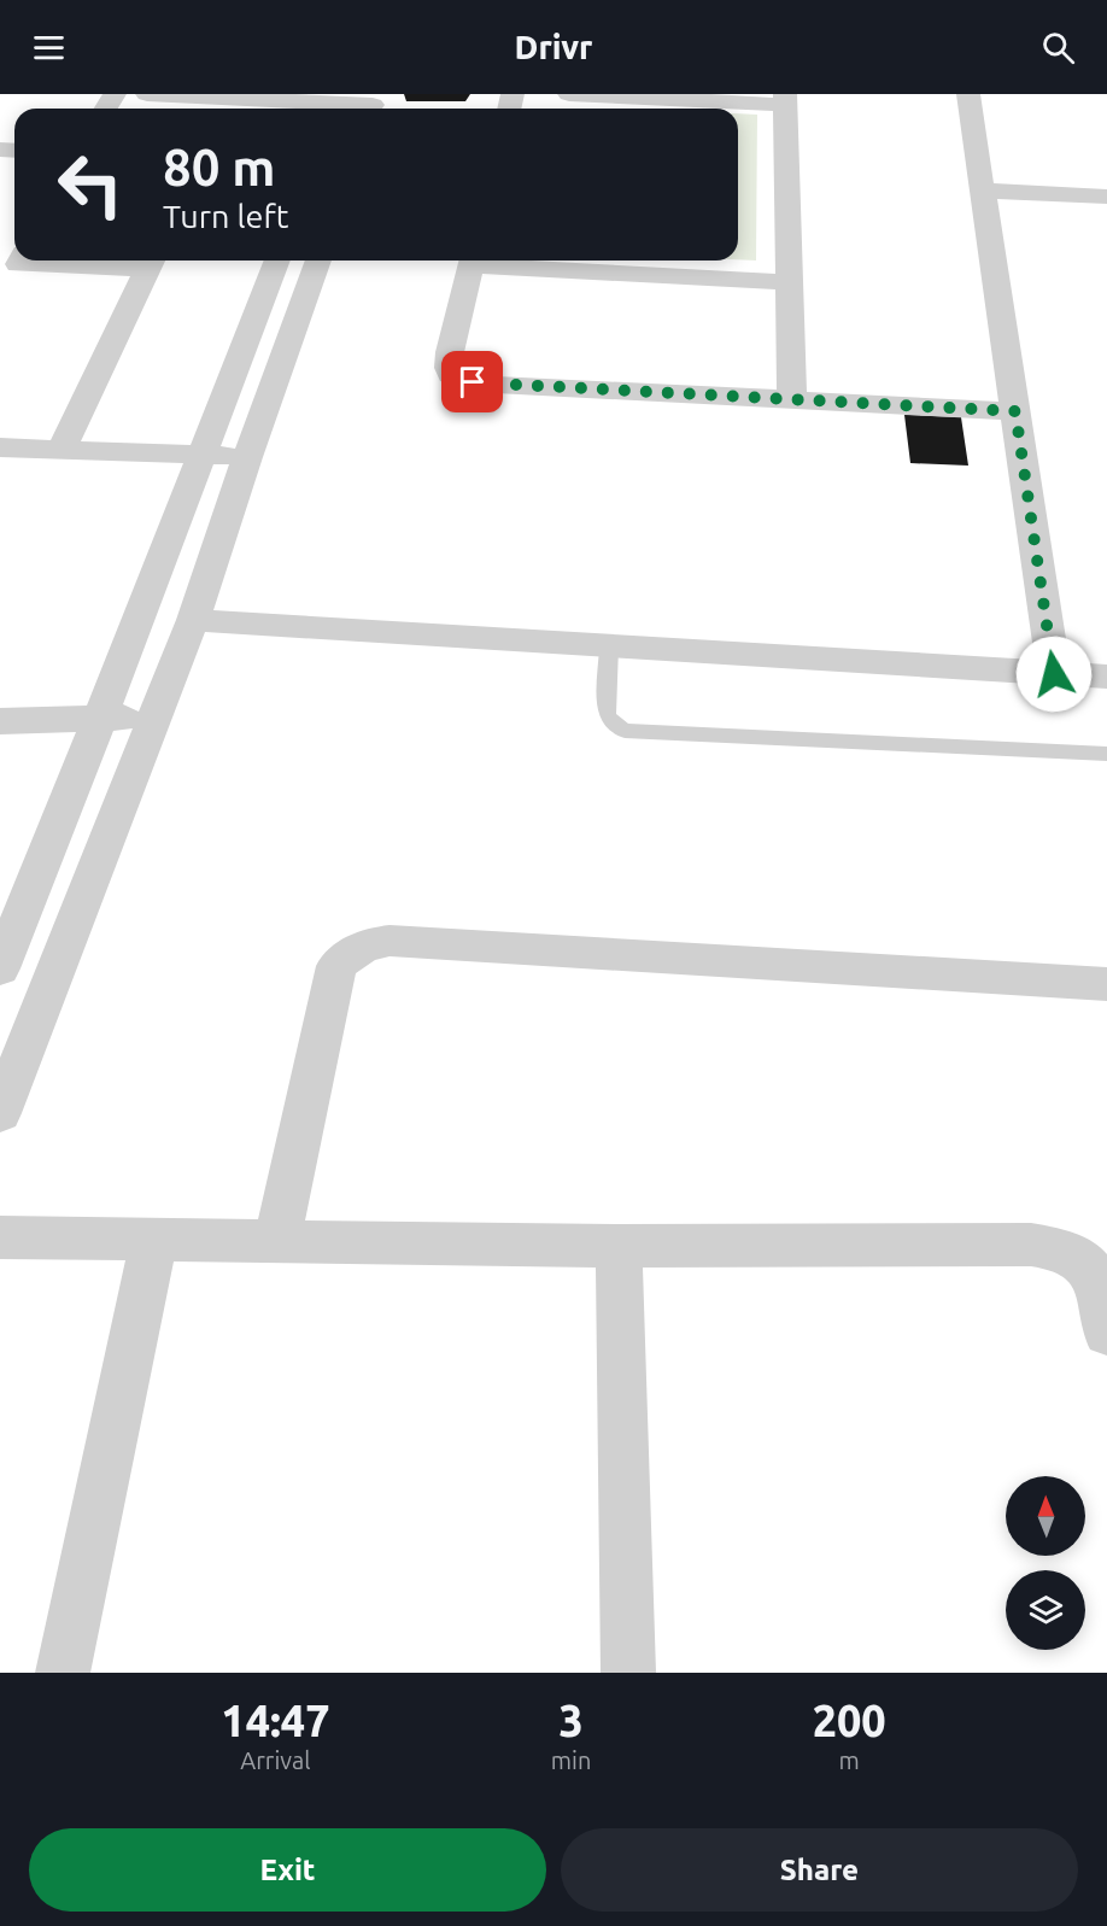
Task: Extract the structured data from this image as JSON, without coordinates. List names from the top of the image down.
{
  "north": "top",
  "page": {
    "header": "Drivr",
    "turn": ["80 m", "Turn left"],
    "eta": [
      "14:47",
      "Arrival",
      "3",
      "min",
      "200",
      "m"
    ],
    "buttons": ["Exit", "Share"]
  }
}
